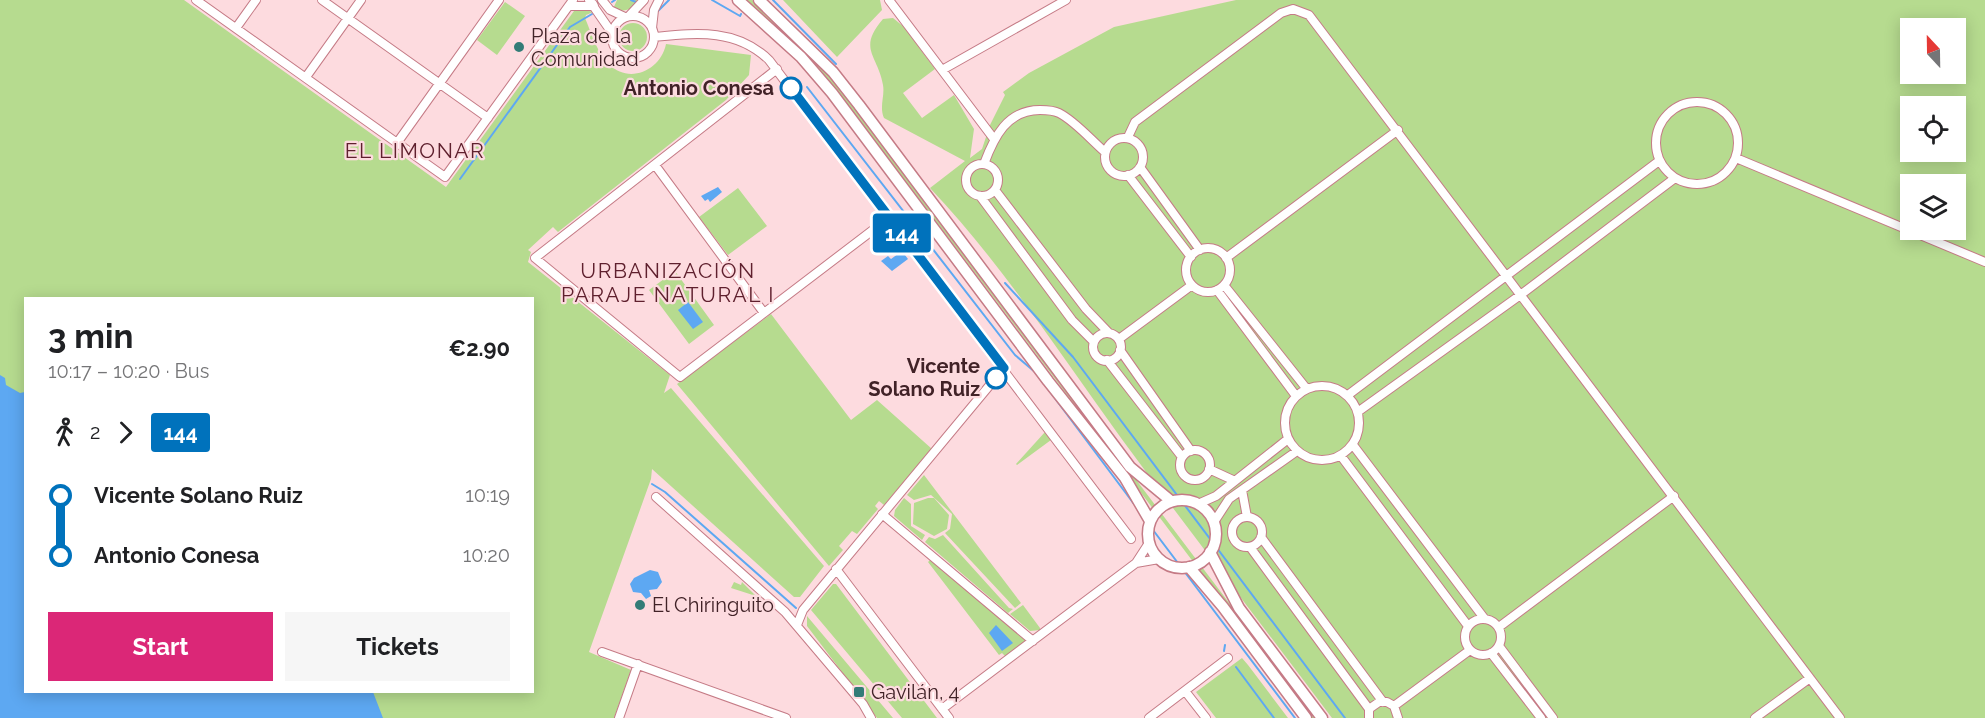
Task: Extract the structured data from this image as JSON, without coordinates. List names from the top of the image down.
{
  "districts": ["EL LIMONAR", "URBANIZACIÓN PARAJE NATURAL I"],
  "places": {
    "other": [
      "Plaza de la Comunidad",
      "Antonio Conesa",
      "Vicente Solano Ruiz",
      "El Chiringuito"
    ],
    "transit": ["Gavilán, 4"]
  },
  "lines": ["bus line 144"],
  "north": "top",
  "page": {
    "on_map": "144",
    "heading": ["3 min", "10:17 – 10:20 · Bus", "€2.90"],
    "legs": ["2", "144"],
    "list": [
      {
        "name": "Vicente Solano Ruiz",
        "value": "10:19"
      },
      {
        "name": "Antonio Conesa",
        "value": "10:20"
      }
    ],
    "buttons": ["Start", "Tickets"]
  }
}
